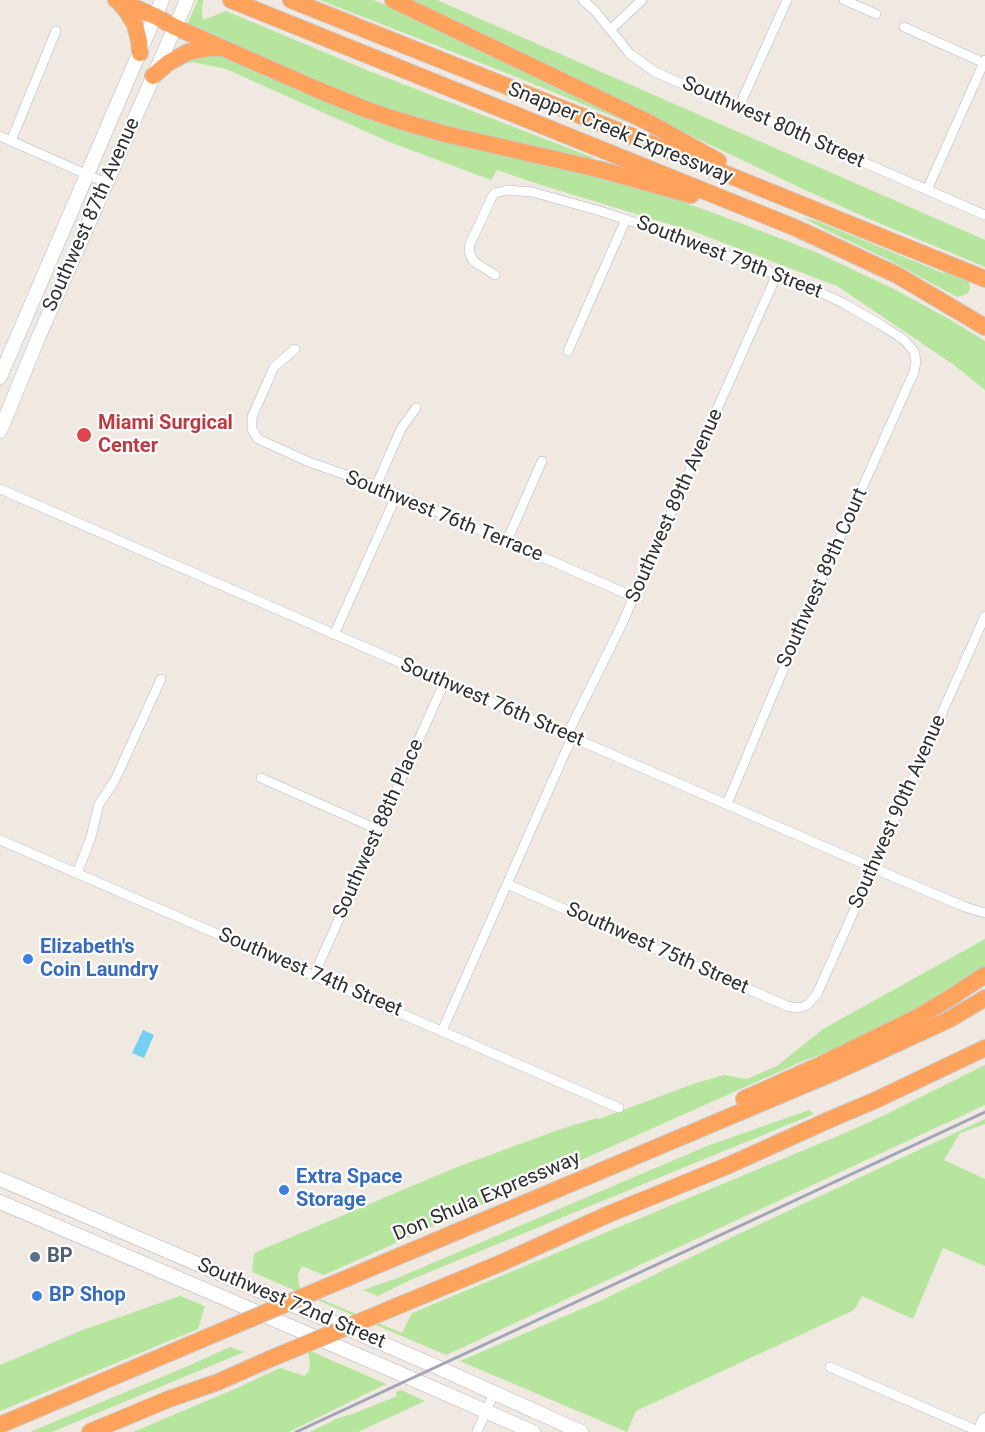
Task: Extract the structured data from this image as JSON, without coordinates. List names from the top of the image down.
{
  "streets": {
    "highway": ["Snapper Creek Expressway", "Don Shula Expressway"],
    "main road": ["Southwest 87th Avenue", "Southwest 72nd Street"],
    "street": [
      "Southwest 80th Street",
      "Southwest 79th Street",
      "Southwest 89th Avenue",
      "Southwest 76th Terrace",
      "Southwest 89th Court",
      "Southwest 76th Street",
      "Southwest 90th Avenue",
      "Southwest 88th Place",
      "Southwest 75th Street",
      "Southwest 74th Street"
    ]
  },
  "crossings": [
    ["Southwest 79th Street", "Southwest 89th Avenue"],
    ["Southwest 79th Street", "Southwest 89th Court"],
    ["Southwest 89th Avenue", "Southwest 76th Terrace"],
    ["Southwest 89th Avenue", "Southwest 76th Street"],
    ["Southwest 89th Avenue", "Southwest 75th Street"],
    ["Southwest 89th Avenue", "Southwest 74th Street"],
    ["Southwest 89th Court", "Southwest 76th Street"],
    ["Southwest 76th Street", "Southwest 90th Avenue"],
    ["Southwest 76th Street", "Southwest 88th Place"],
    ["Southwest 90th Avenue", "Southwest 75th Street"],
    ["Southwest 88th Place", "Southwest 74th Street"]
  ],
  "places": [
    "Miami Surgical Center",
    "Elizabeth's Coin Laundry",
    "Extra Space Storage",
    "BP",
    "BP Shop"
  ]
}
